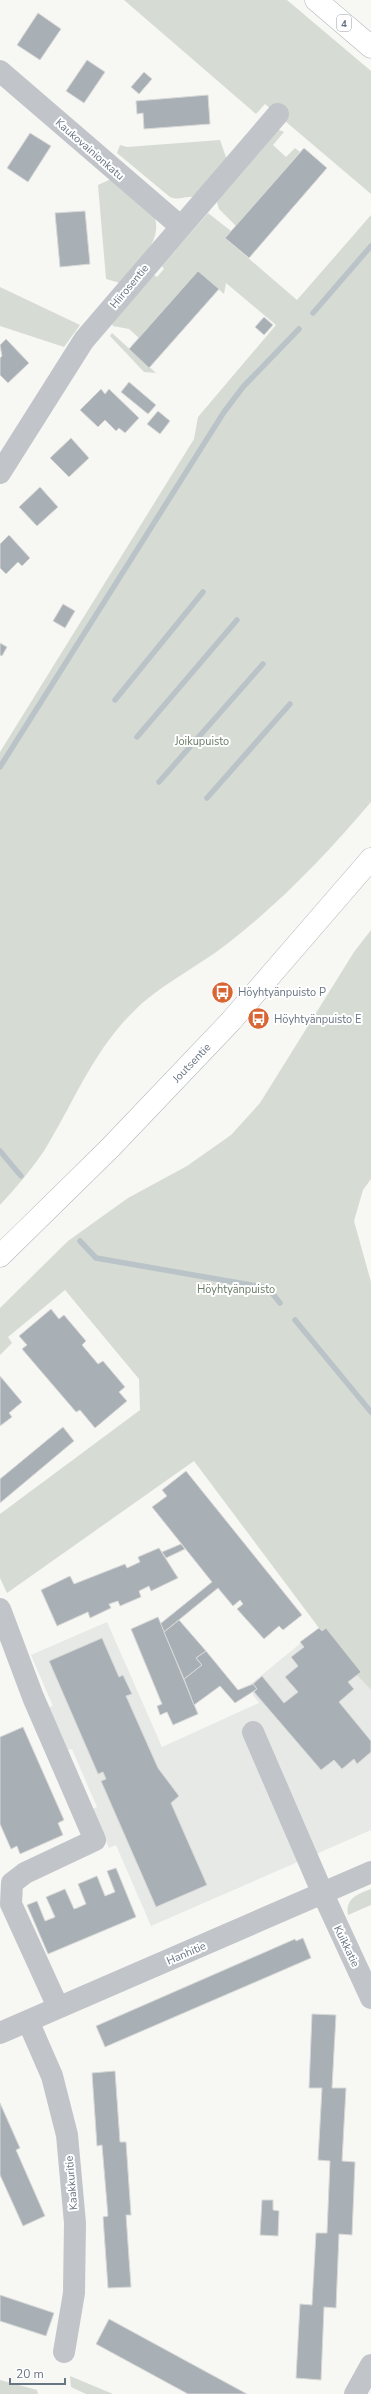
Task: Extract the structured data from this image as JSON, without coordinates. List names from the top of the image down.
{
  "streets": {
    "main road": ["4", "Joutsentie"],
    "street": [
      "Kaukovainionkatu",
      "Hiirosentie",
      "Kuikkatie",
      "Hanhitie",
      "Kaakkuritie"
    ]
  },
  "crossings": [
    ["Kaukovainionkatu", "Hiirosentie"],
    ["Kuikkatie", "Hanhitie"],
    ["Hanhitie", "Kaakkuritie"]
  ],
  "parks": ["Joikupuisto", "Höyhtyänpuisto"],
  "places": {
    "bus stop": ["Höyhtyänpuisto P", "Höyhtyänpuisto E"]
  },
  "scale_bar": "20 m"
}
